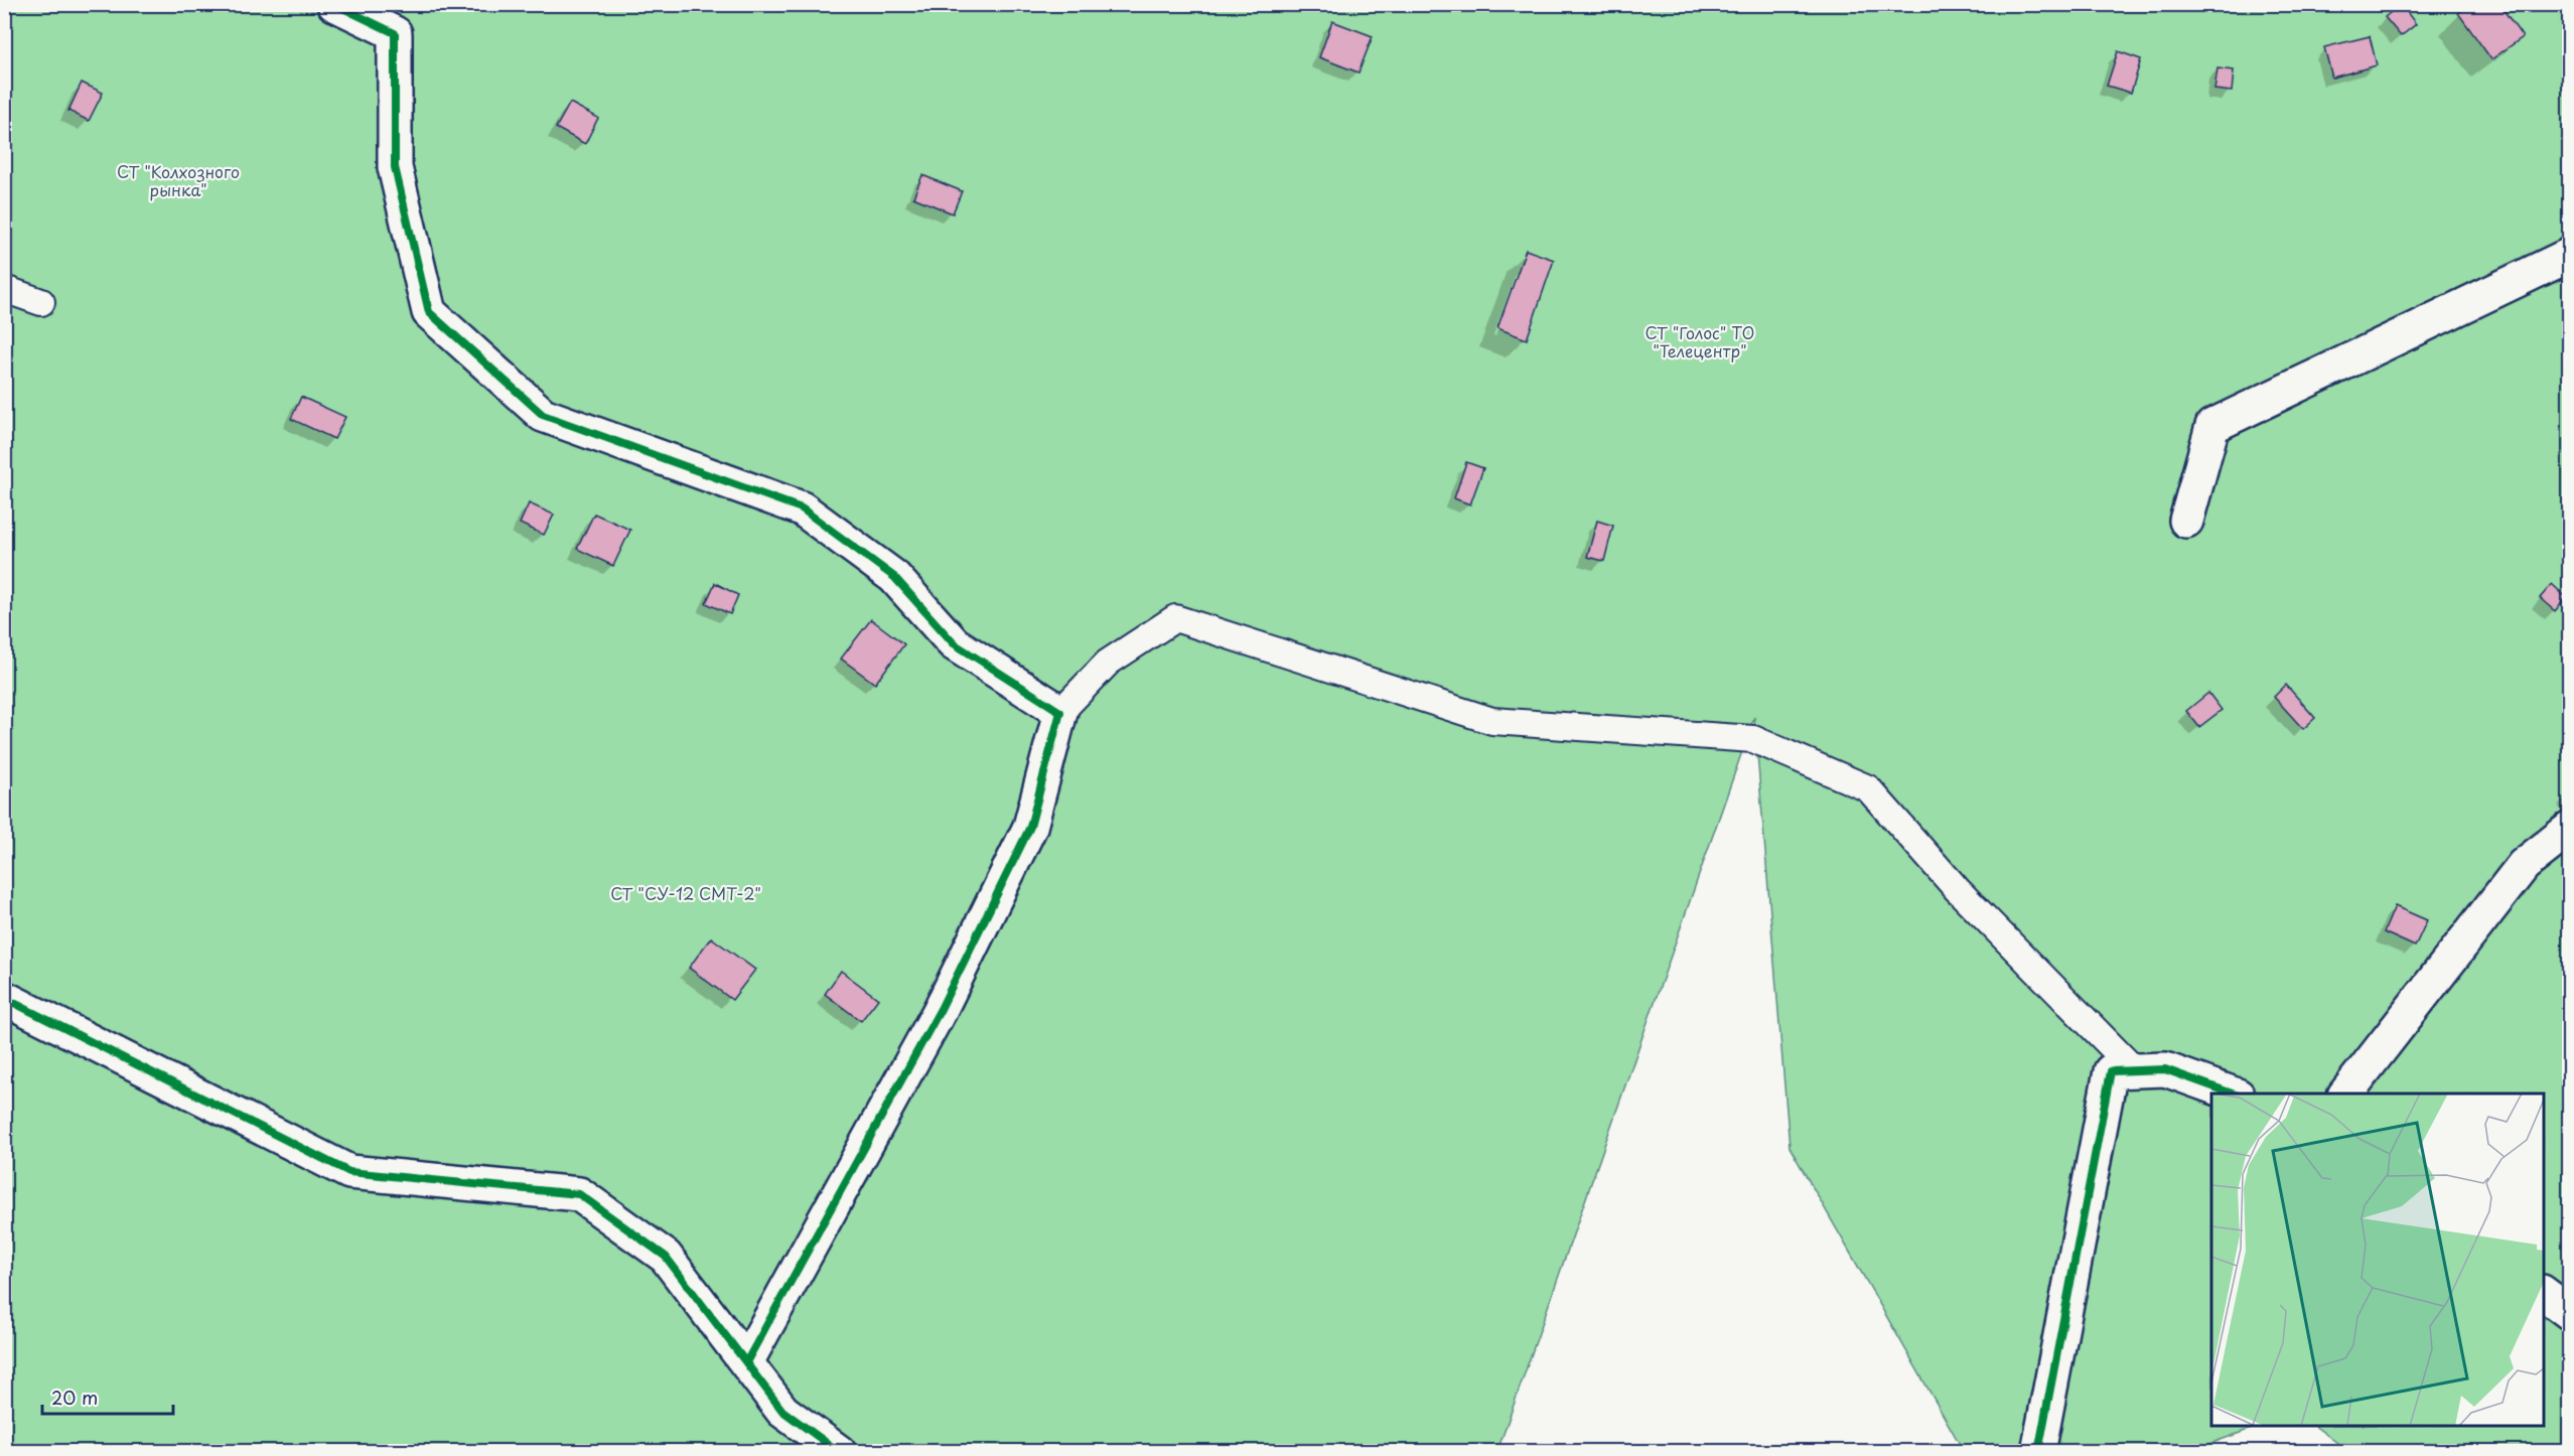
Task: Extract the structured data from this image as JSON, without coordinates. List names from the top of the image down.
{
  "parks": ["СТ \"Колхозного рынка\"", "СТ \"Голос\" ТО \"Телецентр\"", "СТ \"СУ-12 СМТ-2\""],
  "scale_bar": "20 m"
}
